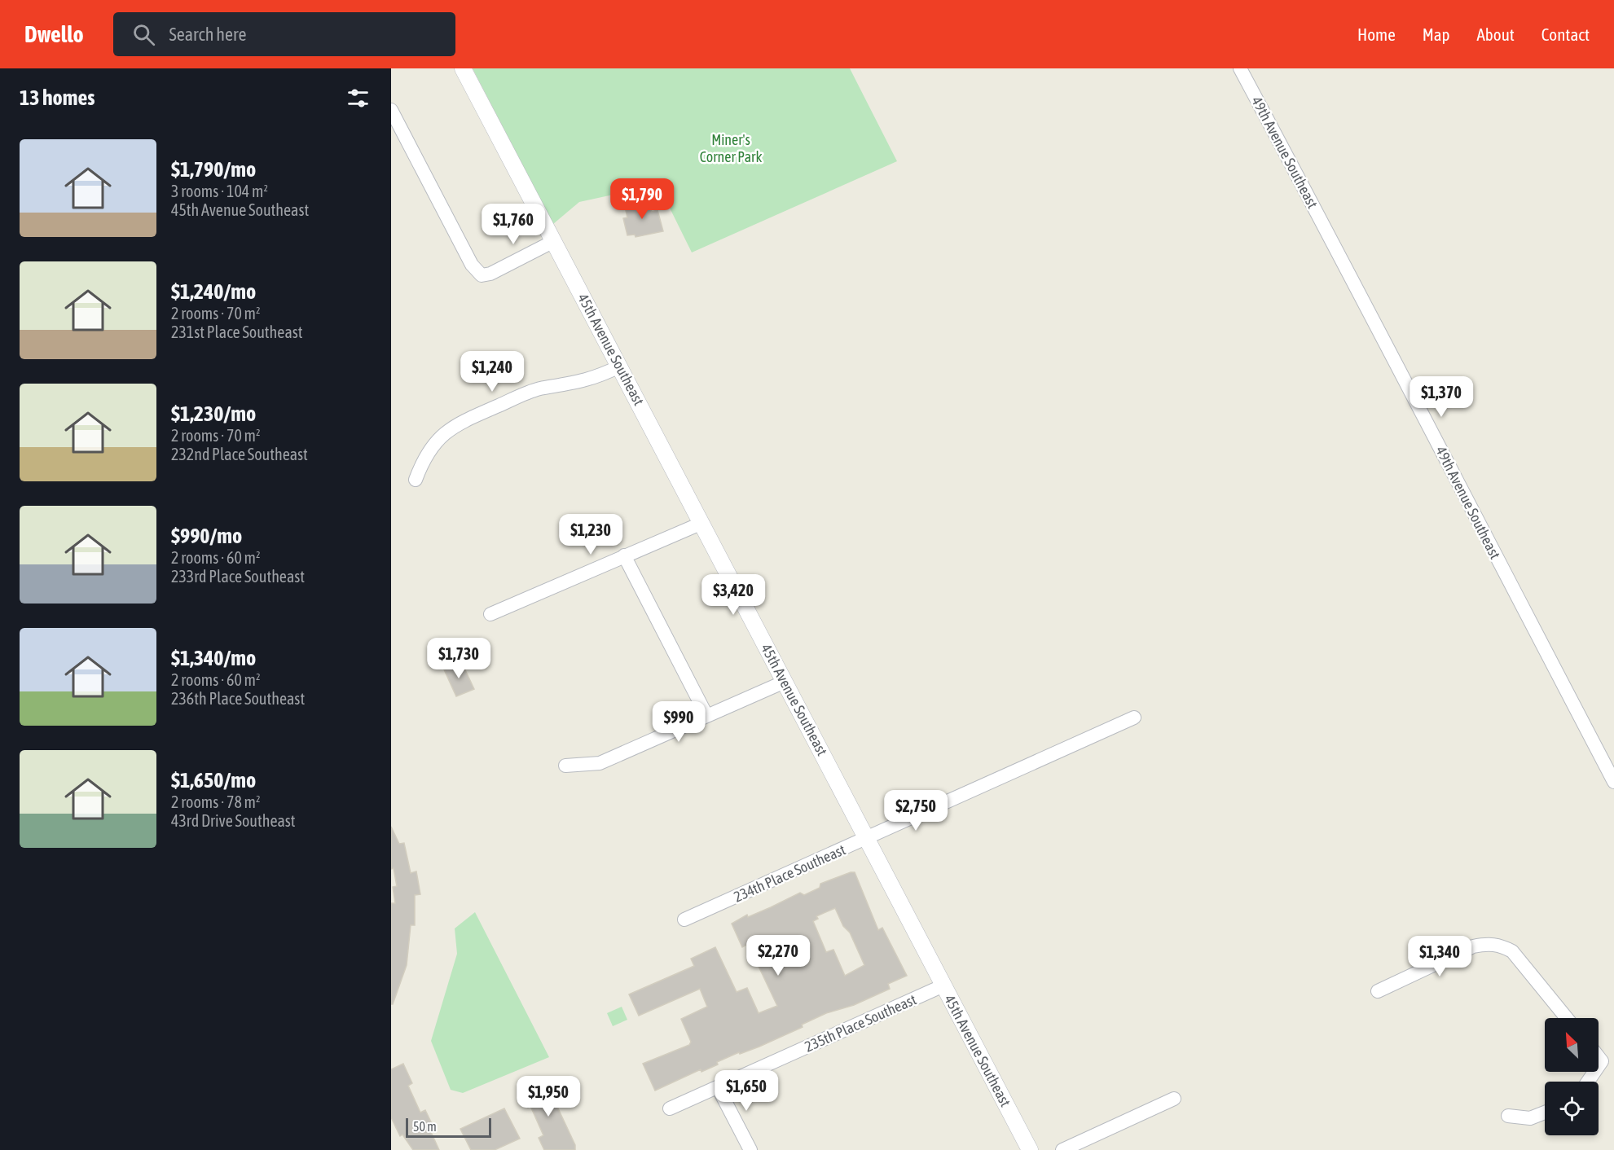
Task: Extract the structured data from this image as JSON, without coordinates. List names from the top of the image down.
{
  "streets": {
    "street": [
      "49th Avenue Southeast",
      "45th Avenue Southeast",
      "234th Place Southeast",
      "235th Place Southeast"
    ]
  },
  "crossings": [
    ["45th Avenue Southeast", "234th Place Southeast"],
    ["45th Avenue Southeast", "235th Place Southeast"]
  ],
  "parks": ["Miner's Corner Park"],
  "scale_bar": "50 m",
  "north": "top left",
  "page": {
    "header": "Dwello",
    "search": "Search here",
    "nav": [
      "Home",
      "Map",
      "About",
      "Contact"
    ],
    "heading": "13 homes",
    "list": [
      {
        "name": "$1,790/mo",
        "note": "3 rooms · 104 m² · 45th Avenue Southeast"
      },
      {
        "name": "$1,240/mo",
        "note": "2 rooms · 70 m² · 231st Place Southeast"
      },
      {
        "name": "$1,230/mo",
        "note": "2 rooms · 70 m² · 232nd Place Southeast"
      },
      {
        "name": "$990/mo",
        "note": "2 rooms · 60 m² · 233rd Place Southeast"
      },
      {
        "name": "$1,340/mo",
        "note": "2 rooms · 60 m² · 236th Place Southeast"
      },
      {
        "name": "$1,650/mo",
        "note": "2 rooms · 78 m² · 43rd Drive Southeast"
      }
    ],
    "price": [
      "$1,790",
      "$1,760",
      "$1,240",
      "$1,370",
      "$1,230",
      "$3,420",
      "$1,730",
      "$990",
      "$2,750",
      "$2,270",
      "$1,340",
      "$1,650",
      "$1,950"
    ],
    "scale": "50 m"
  }
}
